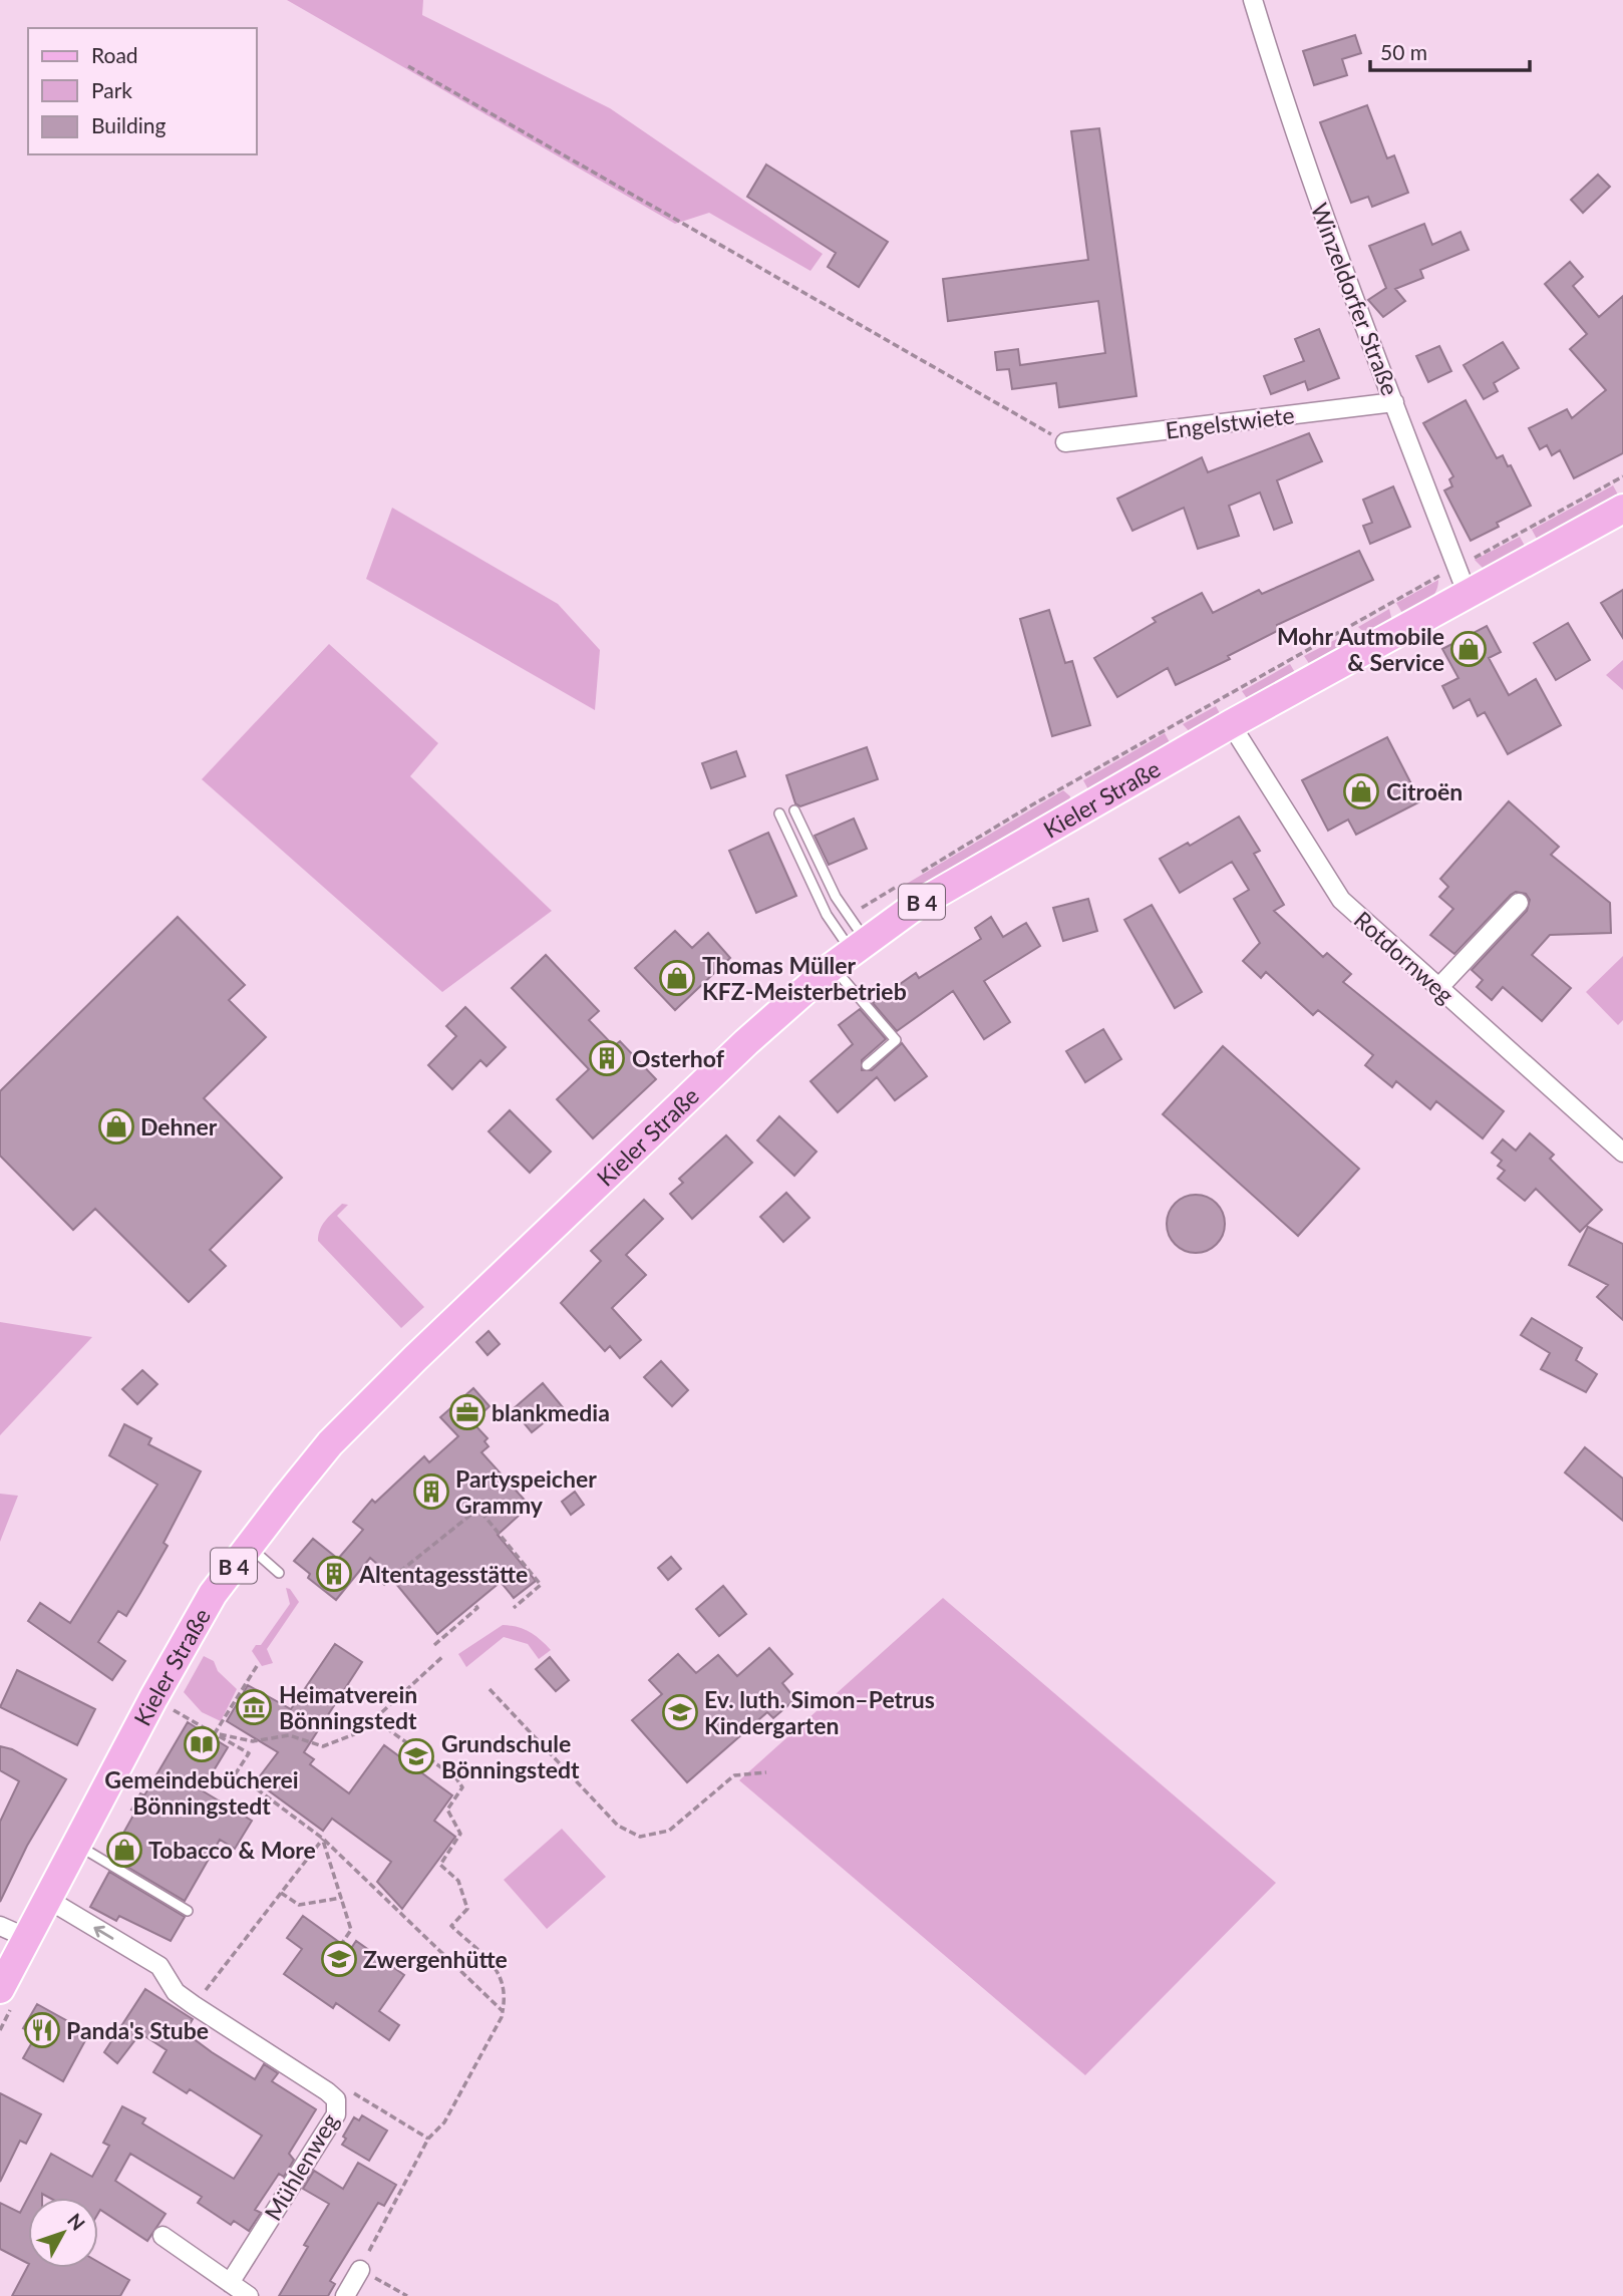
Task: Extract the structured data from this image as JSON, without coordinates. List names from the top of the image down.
{
  "streets": {
    "main road": ["Kieler Straße", "B 4"],
    "street": [
      "Winzeldorfer Straße",
      "Engelstwiete",
      "Rotdornweg",
      "Mühlenweg"
    ]
  },
  "crossings": [
    ["Winzeldorfer Straße", "Engelstwiete"],
    ["Winzeldorfer Straße", "Kieler Straße"],
    ["Kieler Straße", "Rotdornweg"],
    ["Kieler Straße", "Mühlenweg"]
  ],
  "places": {
    "shop": [
      "Mohr Autmobile & Service",
      "Citroën",
      "Thomas Müller KFZ-Meisterbetrieb",
      "Dehner",
      "Tobacco & More"
    ],
    "building": ["Osterhof", "Partyspeicher Grammy", "Altentagesstätte"],
    "office": ["blankmedia"],
    "museum": ["Heimatverein Bönningstedt"],
    "school or university": ["Ev. luth. Simon–Petrus Kindergarten", "Grundschule Bönningstedt", "Zwergenhütte"],
    "library": ["Gemeindebücherei Bönningstedt"],
    "restaurant": ["Panda's Stube"]
  },
  "legend": ["Road", "Park", "Building"],
  "scale_bar": "50 m",
  "north": "top right"
}
